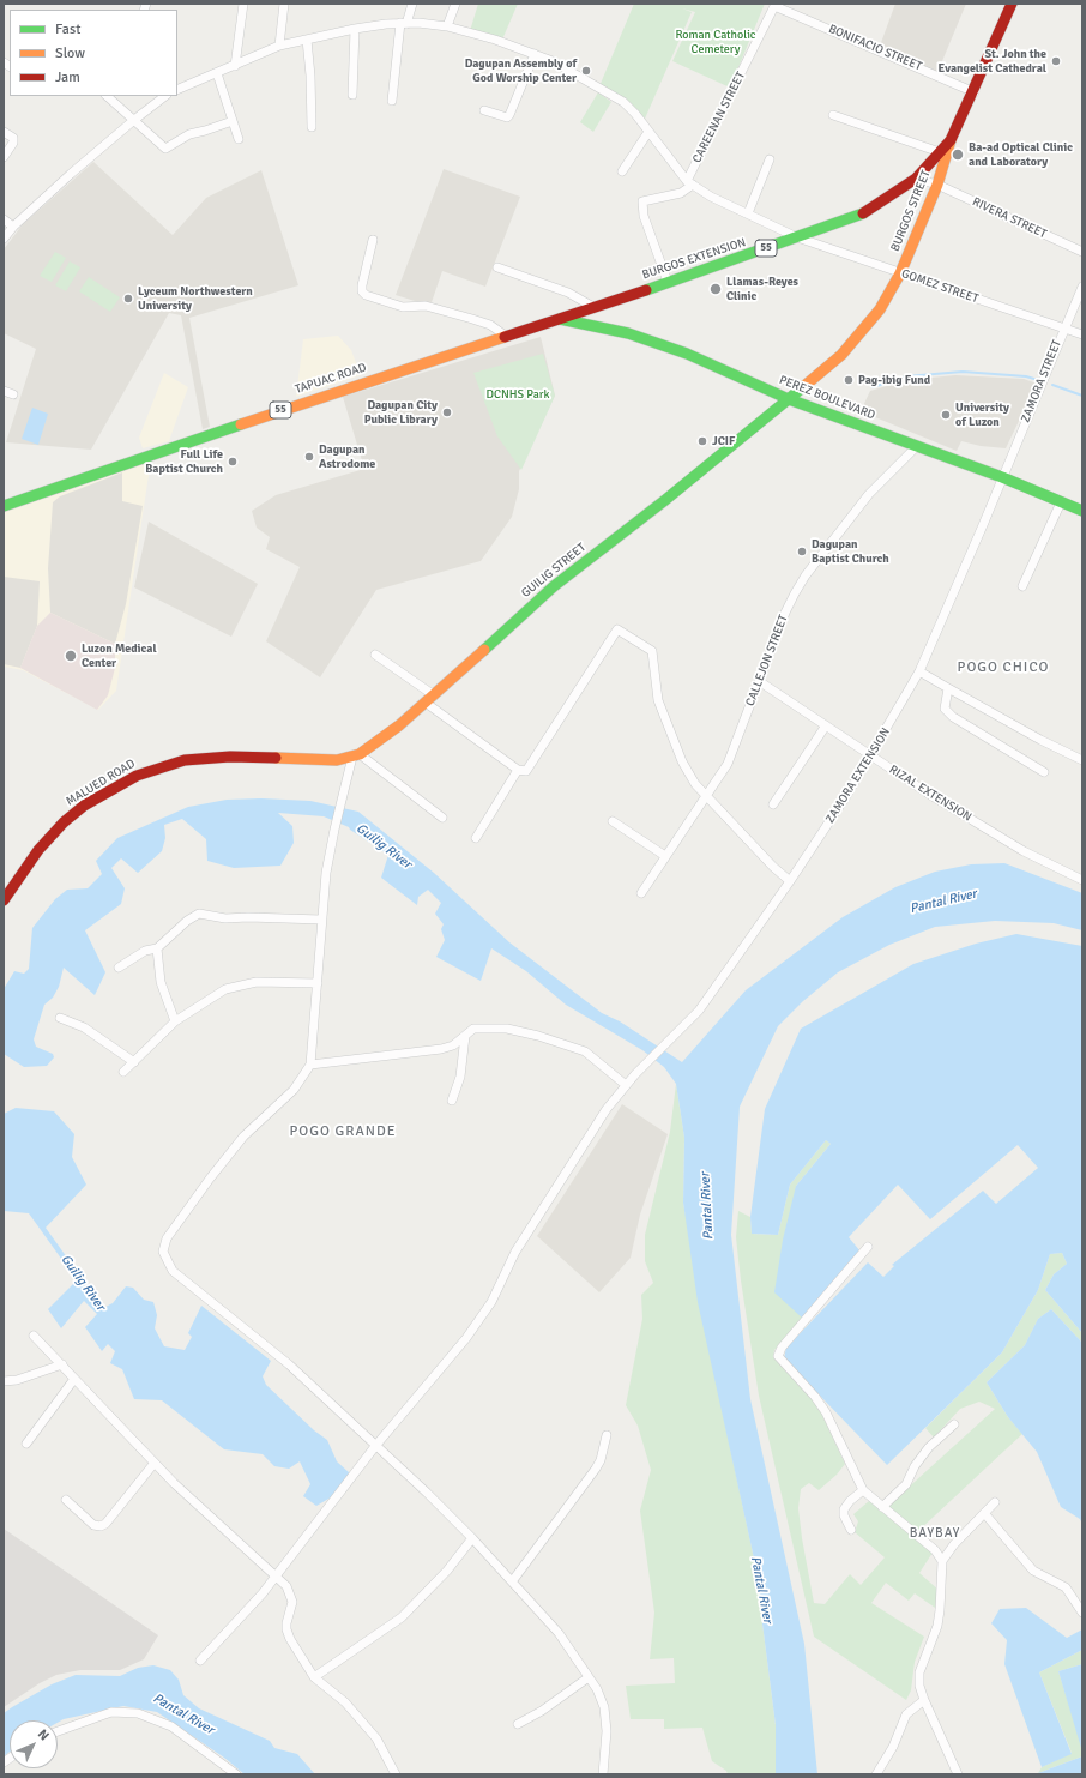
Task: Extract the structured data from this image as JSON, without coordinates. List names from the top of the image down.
{
  "streets": {
    "main road": [
      "BURGOS STREET",
      "55",
      "BURGOS EXTENSION",
      "TAPUAC ROAD",
      "PEREZ BOULEVARD",
      "GUILIG STREET",
      "MALUED ROAD"
    ],
    "street": [
      "BONIFACIO STREET",
      "CAREENAN STREET",
      "RIVERA STREET",
      "GOMEZ STREET",
      "ZAMORA STREET",
      "CALLEJON STREET",
      "ZAMORA EXTENSION",
      "RIZAL EXTENSION"
    ]
  },
  "crossings": [
    ["BONIFACIO STREET", "CAREENAN STREET"],
    ["BONIFACIO STREET", "BURGOS STREET"],
    ["CAREENAN STREET", "GOMEZ STREET"],
    ["BURGOS STREET", "RIVERA STREET"],
    ["BURGOS STREET", "BURGOS EXTENSION"],
    ["BURGOS STREET", "GOMEZ STREET"],
    ["BURGOS STREET", "PEREZ BOULEVARD"],
    ["BURGOS STREET", "GUILIG STREET"],
    ["RIVERA STREET", "BURGOS EXTENSION"],
    ["BURGOS EXTENSION", "GOMEZ STREET"],
    ["BURGOS EXTENSION", "TAPUAC ROAD"],
    ["BURGOS EXTENSION", "PEREZ BOULEVARD"],
    ["GOMEZ STREET", "ZAMORA STREET"],
    ["TAPUAC ROAD", "PEREZ BOULEVARD"],
    ["ZAMORA STREET", "PEREZ BOULEVARD"],
    ["ZAMORA STREET", "ZAMORA EXTENSION"],
    ["PEREZ BOULEVARD", "GUILIG STREET"],
    ["PEREZ BOULEVARD", "CALLEJON STREET"],
    ["PEREZ BOULEVARD", "ZAMORA EXTENSION"],
    ["GUILIG STREET", "MALUED ROAD"],
    ["CALLEJON STREET", "RIZAL EXTENSION"],
    ["ZAMORA EXTENSION", "RIZAL EXTENSION"]
  ],
  "districts": ["POGO CHICO", "POGO GRANDE", "BAYBAY"],
  "water": ["Guilig River", "Pantal River"],
  "parks": ["Roman Catholic Cemetery", "DCNHS Park"],
  "places": [
    "St. John the Evangelist Cathedral",
    "Dagupan Assembly of God Worship Center",
    "Ba-ad Optical Clinic and Laboratory",
    "Llamas-Reyes Clinic",
    "Lyceum Northwestern University",
    "Pag-ibig Fund",
    "Dagupan City Public Library",
    "University of Luzon",
    "JCIF",
    "Dagupan Astrodome",
    "Full Life Baptist Church",
    "Dagupan Baptist Church",
    "Luzon Medical Center"
  ],
  "legend": ["Fast", "Slow", "Jam"],
  "north": "top right"
}
